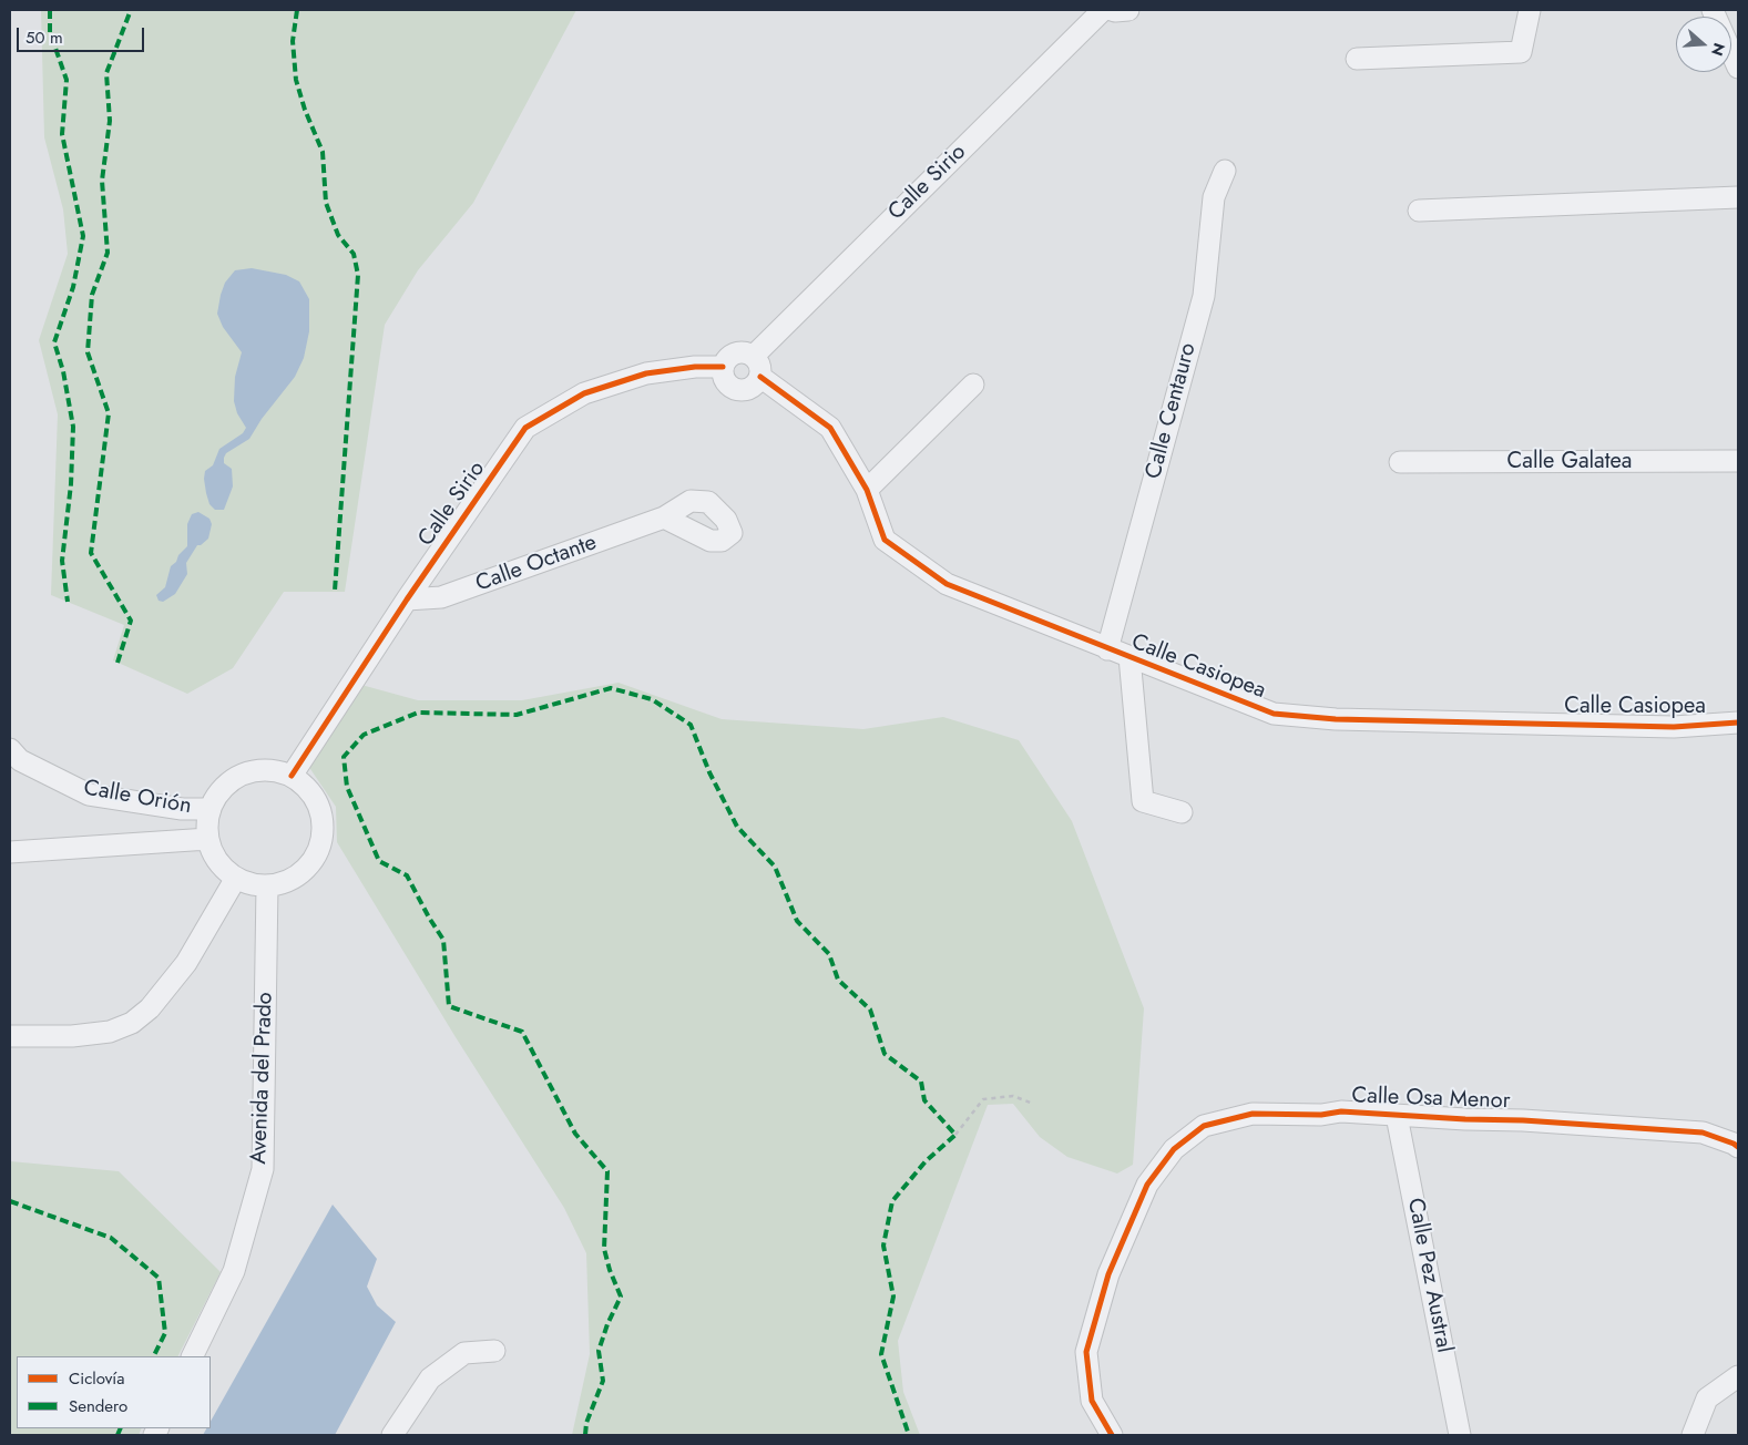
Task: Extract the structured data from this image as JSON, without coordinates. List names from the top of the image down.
{
  "streets": {
    "street": [
      "Calle Sirio",
      "Calle Centauro",
      "Calle Galatea",
      "Calle Octante",
      "Calle Casiopea",
      "Calle Orión",
      "Avenida del Prado",
      "Calle Osa Menor",
      "Calle Pez Austral"
    ]
  },
  "crossings": [
    ["Calle Sirio", "Calle Octante"],
    ["Calle Sirio", "Calle Casiopea"],
    ["Calle Sirio", "Calle Orión"],
    ["Calle Sirio", "Avenida del Prado"],
    ["Calle Centauro", "Calle Casiopea"],
    ["Calle Orión", "Avenida del Prado"],
    ["Calle Osa Menor", "Calle Pez Austral"]
  ],
  "legend": ["Ciclovía", "Sendero"],
  "scale_bar": "50 m",
  "north": "right"
}
